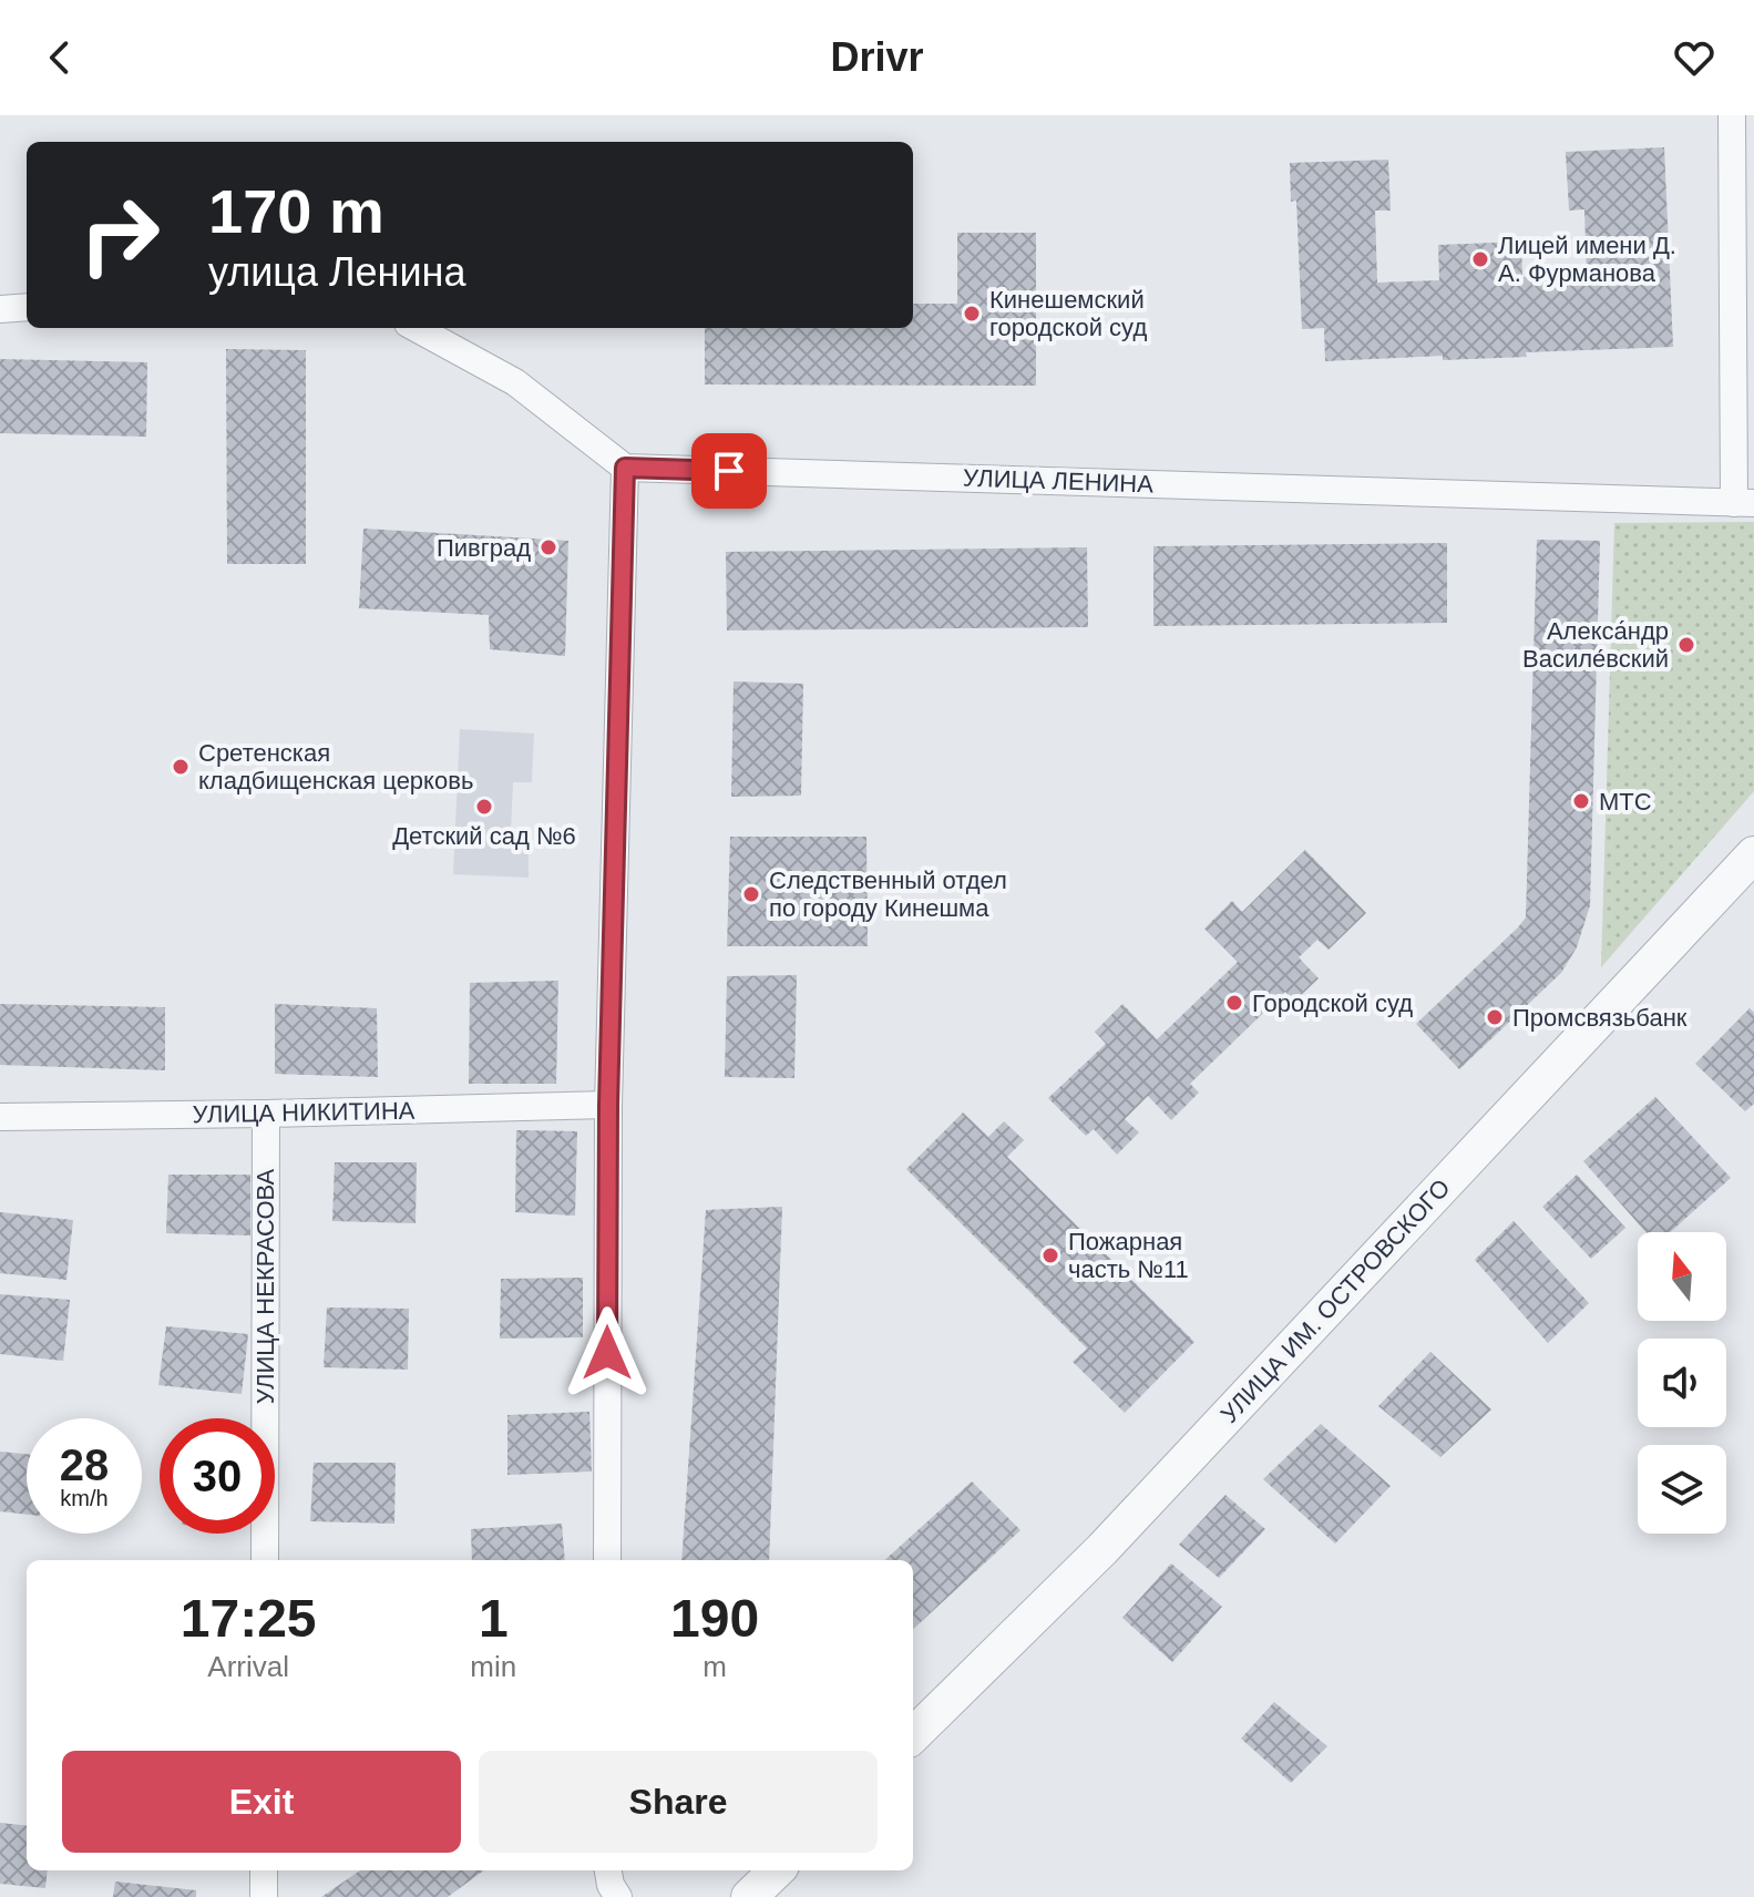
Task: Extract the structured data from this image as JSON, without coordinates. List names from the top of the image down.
{
  "streets": {
    "street": [
      "УЛИЦА ЛЕНИНА",
      "УЛИЦА НИКИТИНА",
      "УЛИЦА НЕКРАСОВА",
      "УЛИЦА ИМ. ОСТРОВСКОГО"
    ]
  },
  "crossings": [
    ["УЛИЦА НИКИТИНА", "УЛИЦА НЕКРАСОВА"]
  ],
  "places": [
    "Лицей имени Д. А. Фурманова",
    "Кинешемский городской суд",
    "Пивград",
    "Алекса́ндр Василе́вский",
    "Сретенская кладбищенская церковь",
    "МТС",
    "Детский сад №6",
    "Следственный отдел по городу Кинешма",
    "Городской суд",
    "Промсвязьбанк",
    "Пожарная часть №11"
  ],
  "north": "top",
  "page": {
    "header": "Drivr",
    "turn": ["170 m", "улица Ленина"],
    "speed": "28 km/h",
    "limit": "30",
    "eta": [
      "17:25",
      "Arrival",
      "1",
      "min",
      "190",
      "m"
    ],
    "buttons": ["Exit", "Share"]
  }
}
